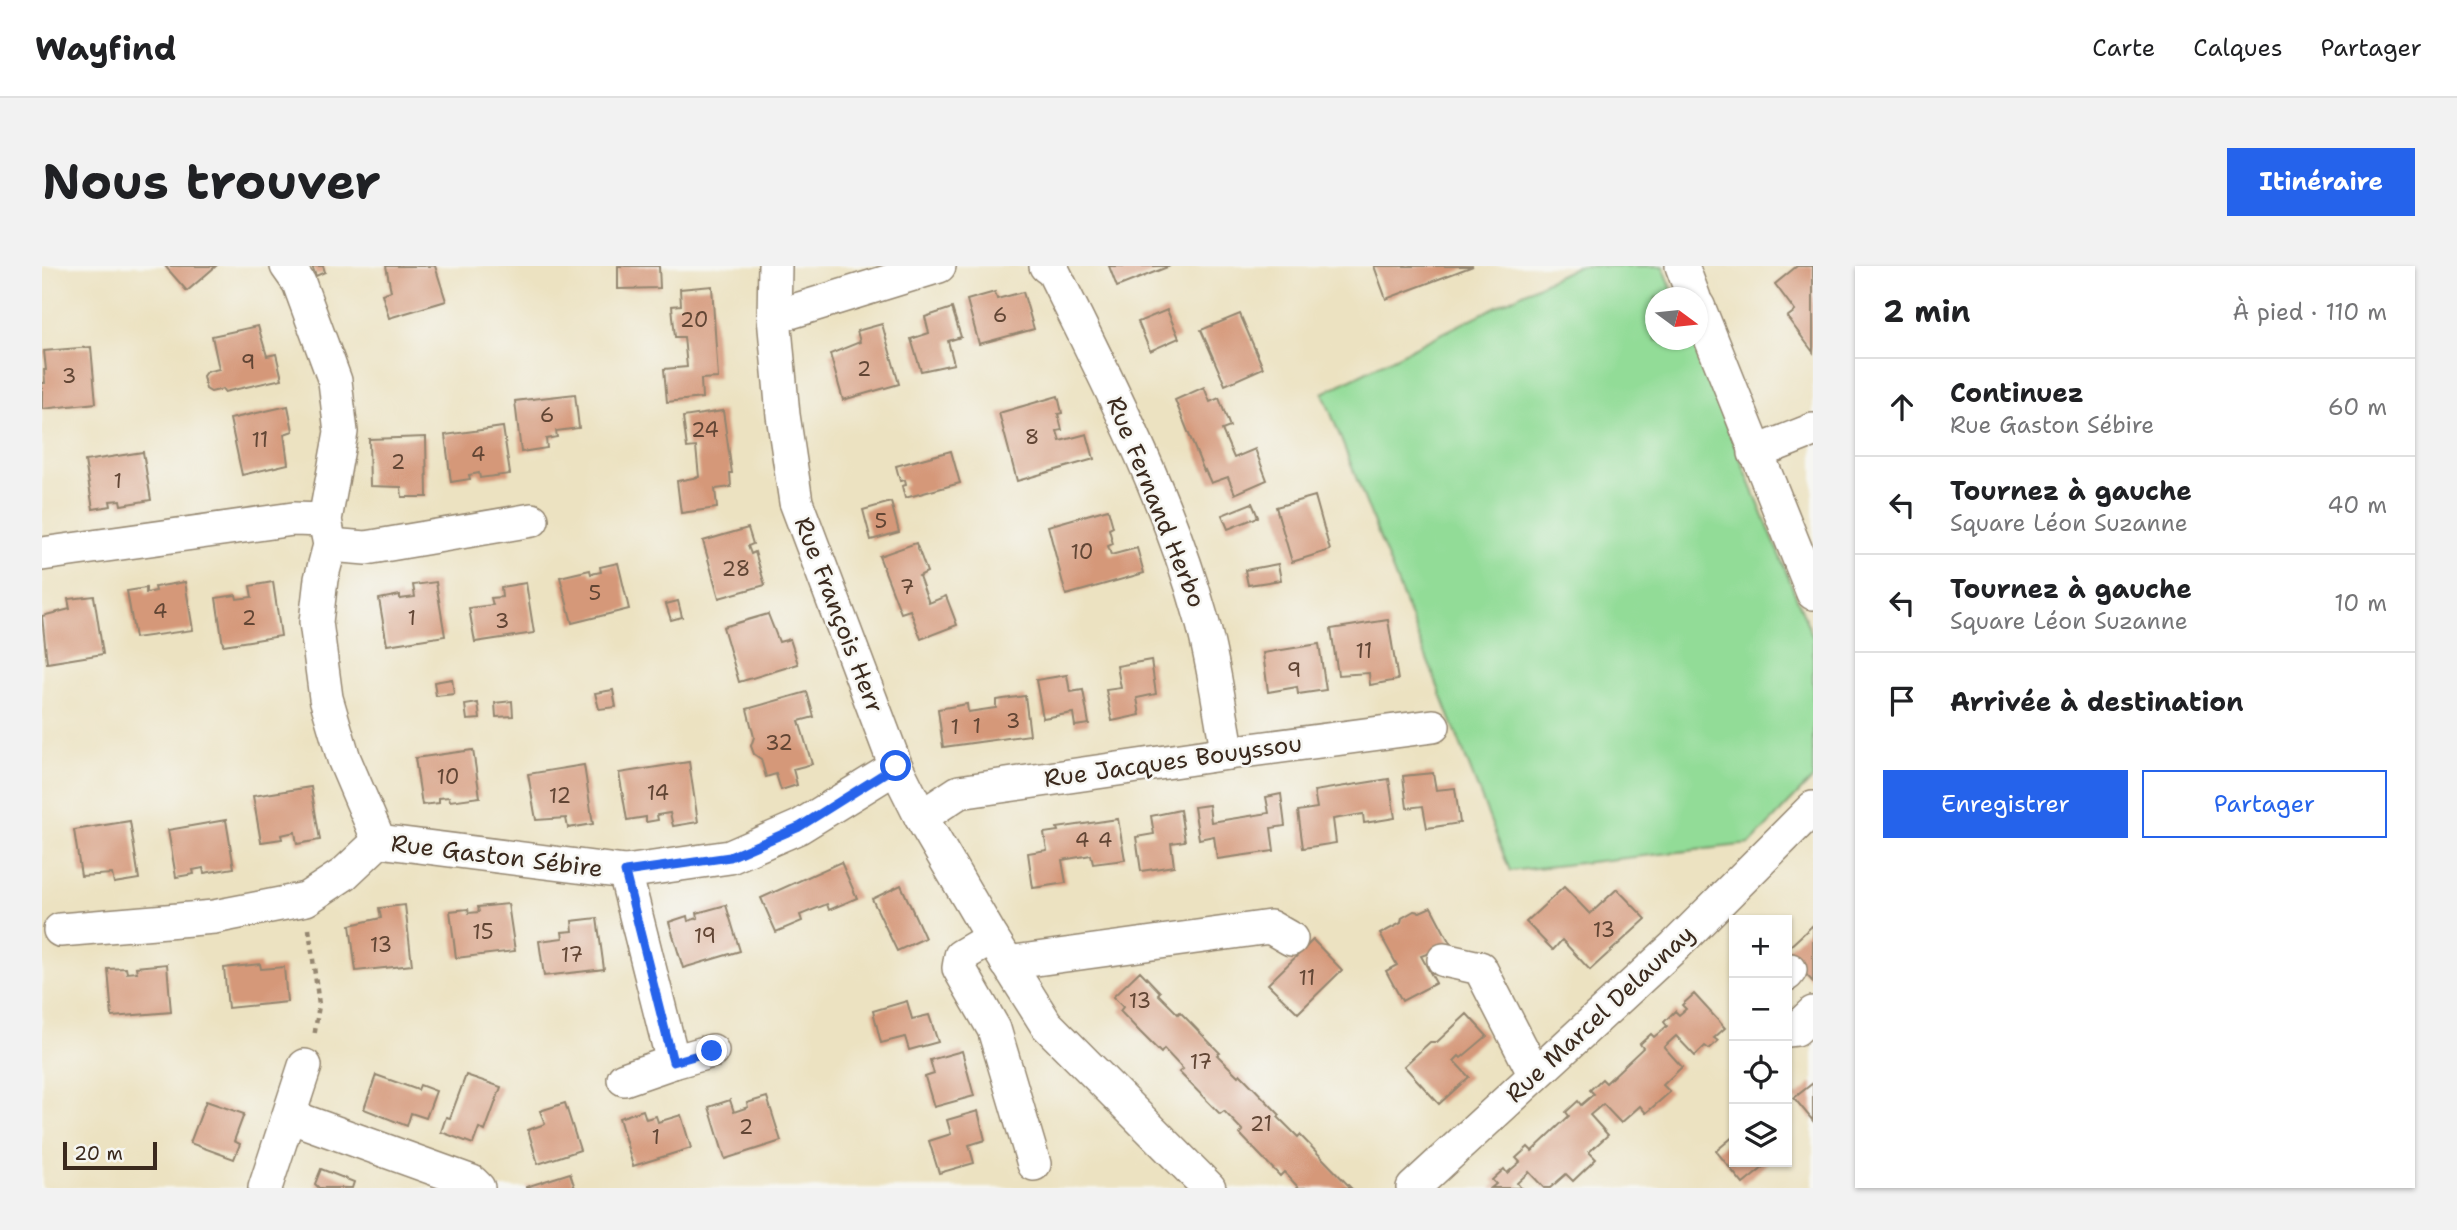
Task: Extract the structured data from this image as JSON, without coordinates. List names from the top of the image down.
{
  "streets": {
    "street": [
      "Rue Fernand Herbo",
      "Rue François Herr",
      "Rue Jacques Bouyssou",
      "Rue Gaston Sébire",
      "Rue Marcel Delaunay"
    ]
  },
  "crossings": [
    ["Rue Fernand Herbo", "Rue Jacques Bouyssou"],
    ["Rue François Herr", "Rue Jacques Bouyssou"],
    ["Rue François Herr", "Rue Gaston Sébire"]
  ],
  "house_numbers": [
    "6",
    "20",
    "9",
    "2",
    "3",
    "6",
    "24",
    "8",
    "11",
    "4",
    "2",
    "1",
    "5",
    "10",
    "28",
    "7",
    "5",
    "4",
    "2",
    "1",
    "3",
    "11",
    "9",
    "3",
    "1",
    "1",
    "32",
    "10",
    "14",
    "12",
    "4",
    "4",
    "13",
    "15",
    "19",
    "13",
    "17",
    "11",
    "13",
    "17",
    "21",
    "2",
    "1"
  ],
  "scale_bar": "20 m",
  "north": "right",
  "page": {
    "header": "Wayfind",
    "nav": ["Carte", "Calques", "Partager"],
    "buttons": [
      "Itinéraire",
      ["Enregistrer", "Partager"]
    ],
    "title": "Nous trouver",
    "heading": ["2 min", "À pied · 110 m"],
    "list": [
      ["Continuez", "Rue Gaston Sébire", "60 m"],
      ["Tournez à gauche", "Square Léon Suzanne", "40 m"],
      ["Tournez à gauche", "Square Léon Suzanne", "10 m"],
      "Arrivée à destination"
    ],
    "map_buttons": ["+", "−"],
    "scale": "20 m"
  }
}
